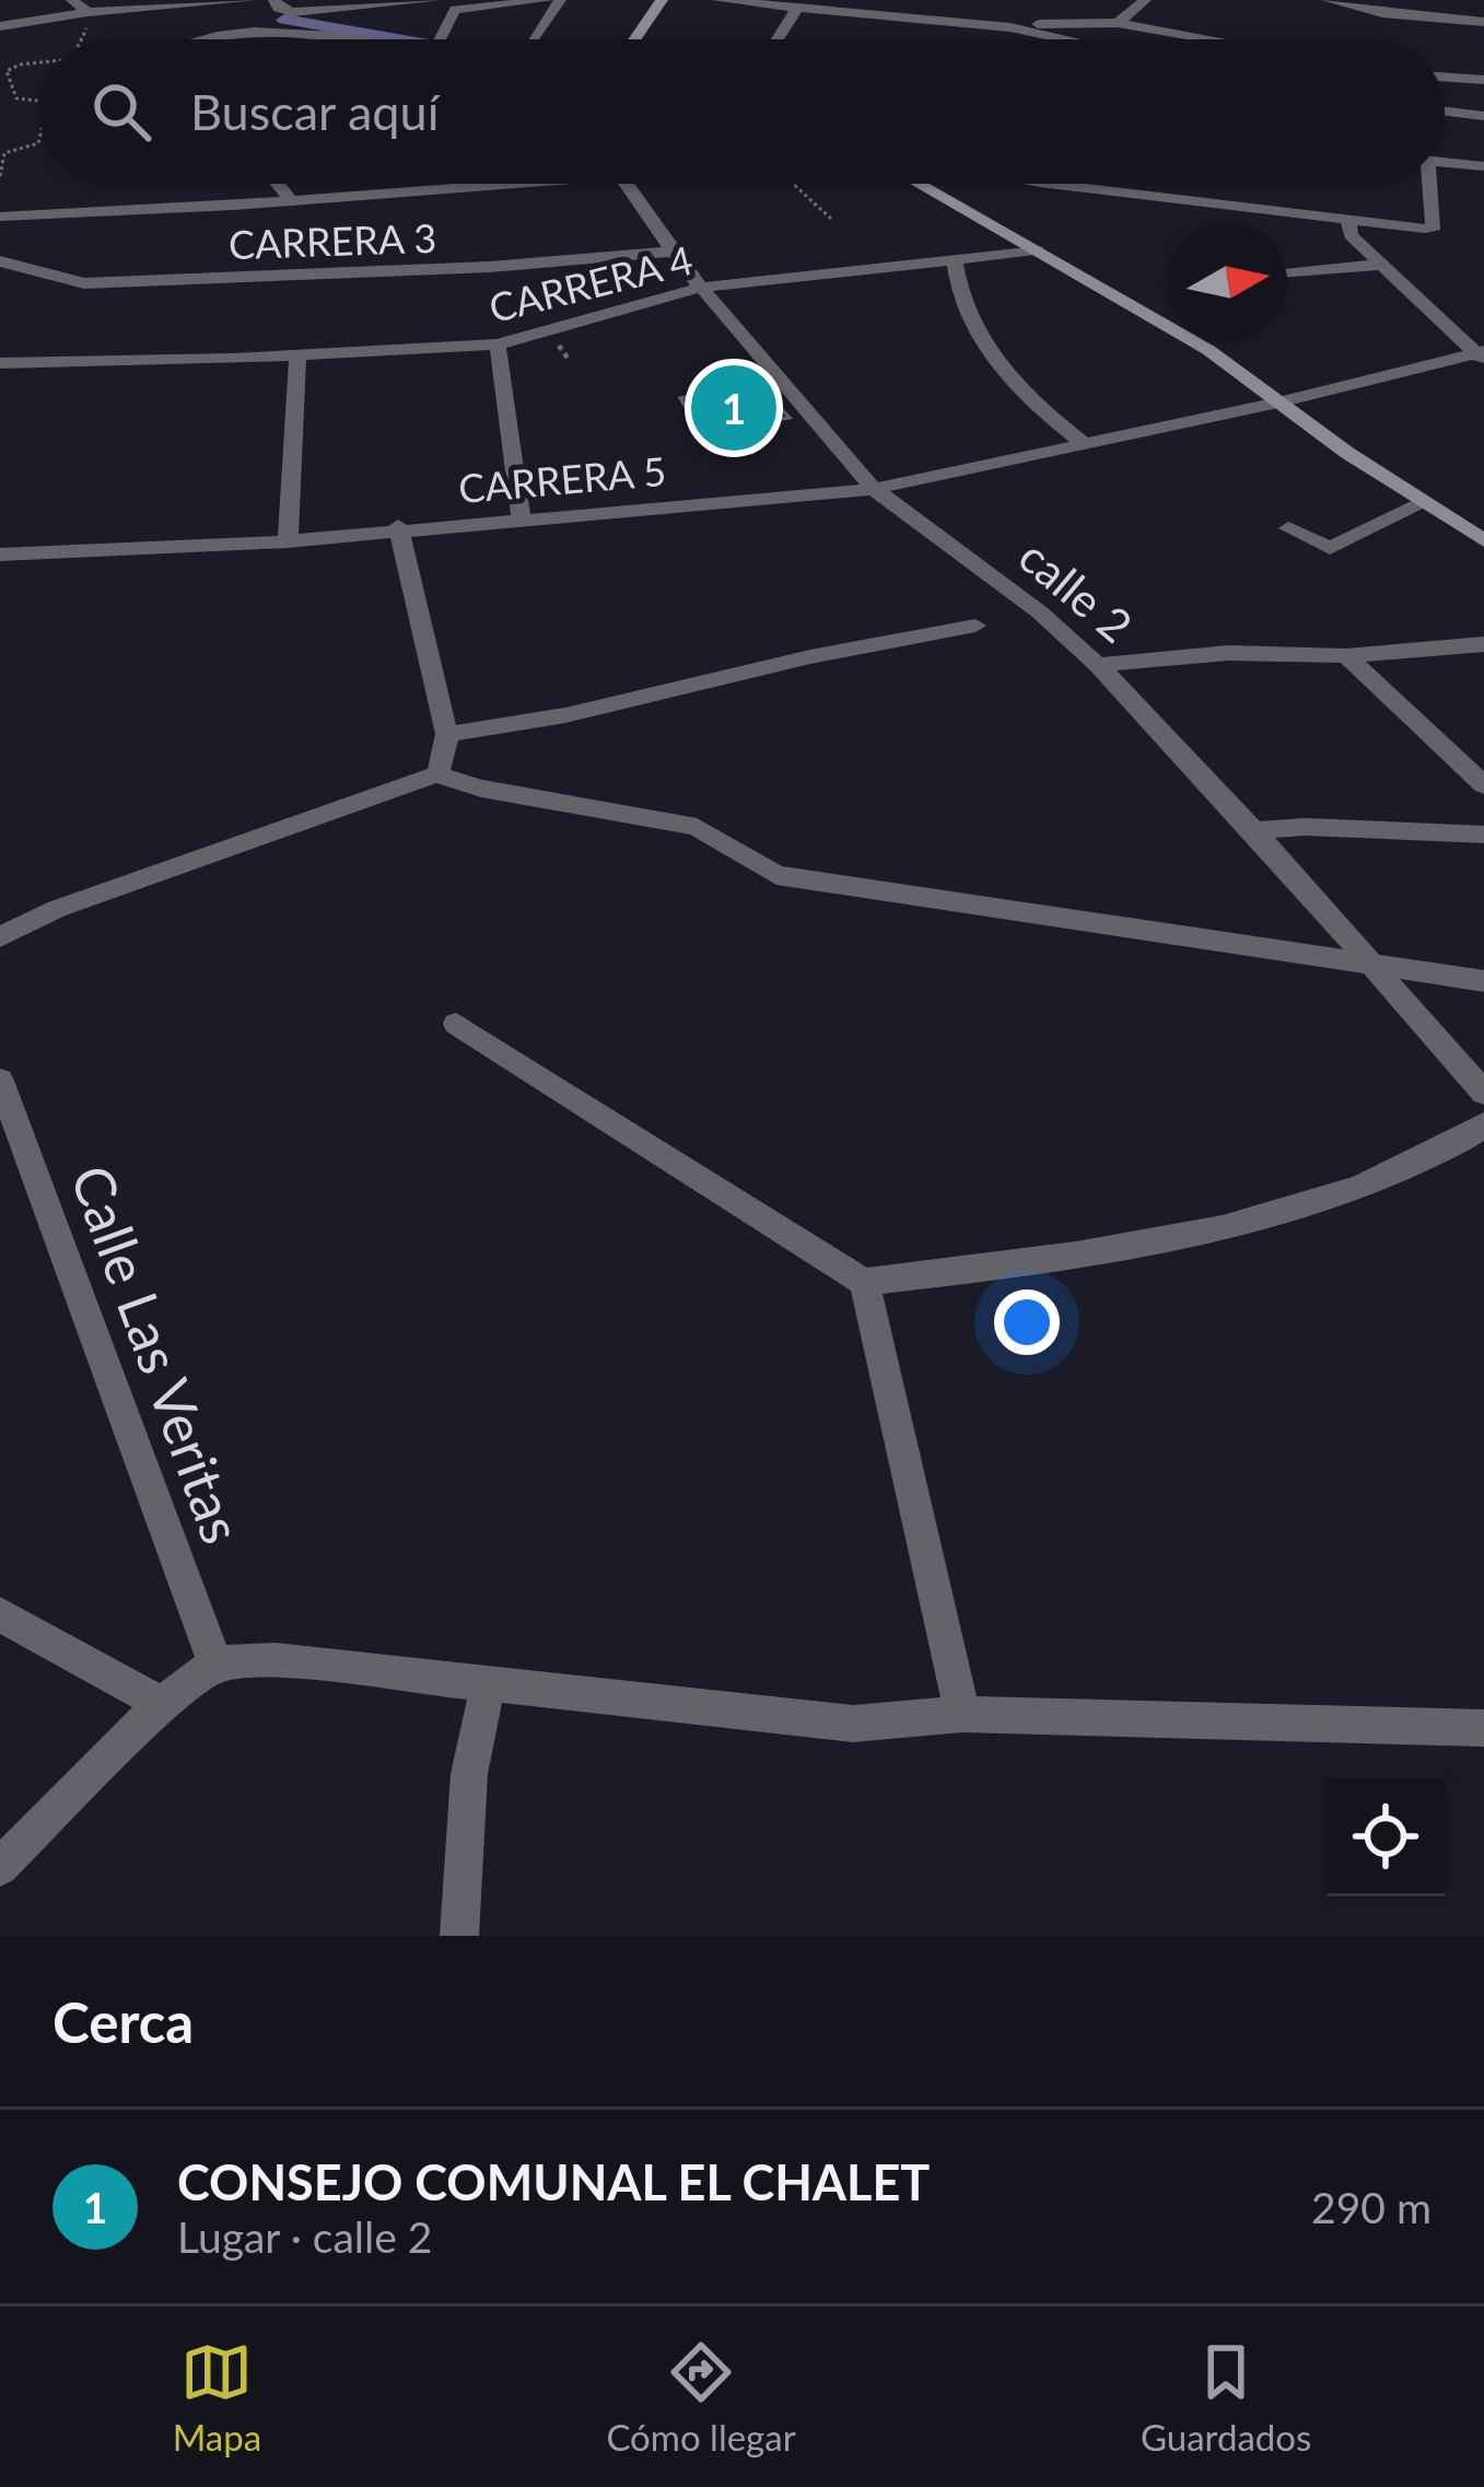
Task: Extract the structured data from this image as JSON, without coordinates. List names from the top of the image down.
{
  "streets": {
    "street": [
      "CARRERA 3",
      "CARRERA 4",
      "CARRERA 5",
      "calle 2",
      "Calle Las Veritas"
    ]
  },
  "crossings": [
    ["CARRERA 3", "calle 2"],
    ["CARRERA 4", "calle 2"],
    ["CARRERA 5", "calle 2"]
  ],
  "north": "right",
  "page": {
    "search": "Buscar aquí",
    "pins": "1",
    "heading": "Cerca",
    "list": [
      {
        "mark": "1",
        "name": "CONSEJO COMUNAL EL CHALET",
        "note": "Lugar · calle 2",
        "value": "290 m"
      }
    ],
    "nav": ["Mapa", "Cómo llegar", "Guardados"]
  }
}
